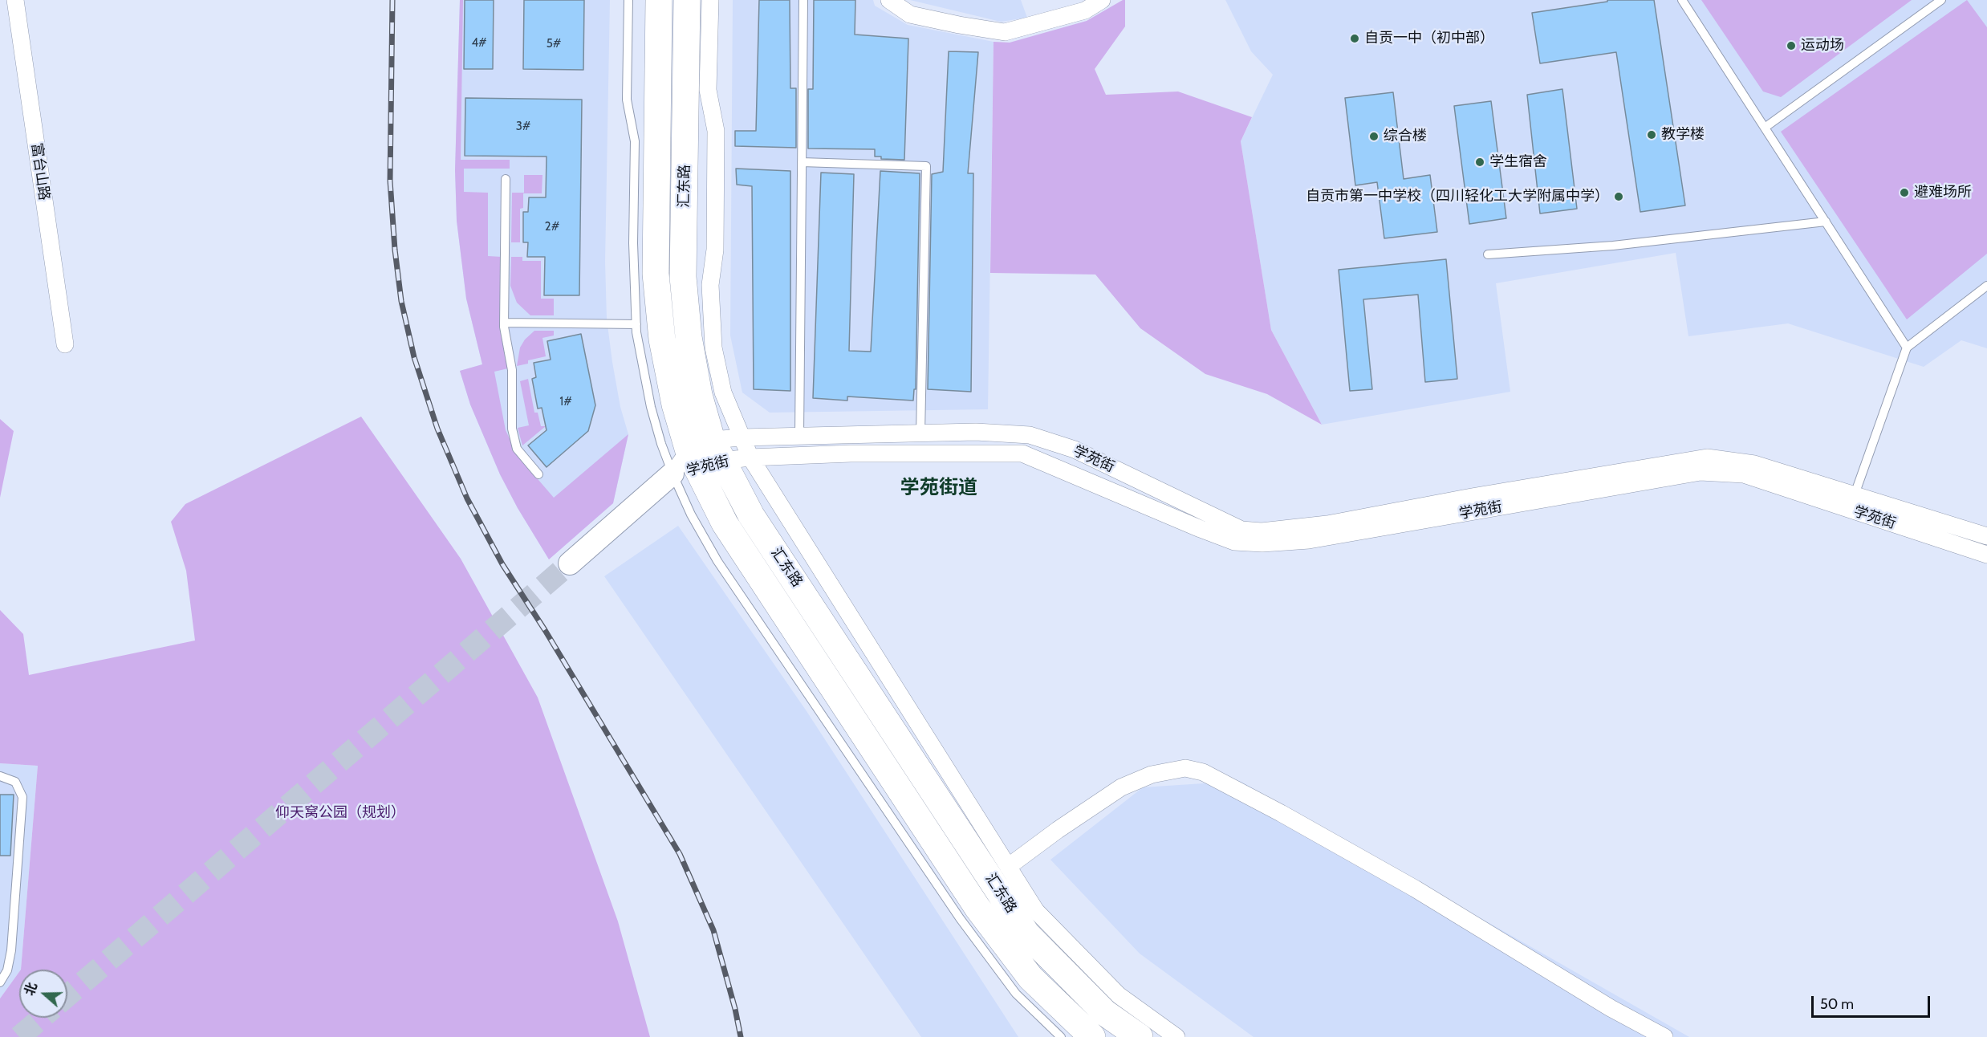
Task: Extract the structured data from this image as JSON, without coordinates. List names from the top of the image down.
{
  "streets": {
    "main road": ["汇东路"],
    "street": ["富台山路", "学苑街"]
  },
  "crossings": [
    ["汇东路", "学苑街"]
  ],
  "districts": ["学苑街道"],
  "parks": ["仰天窝公园（规划）"],
  "places": [
    "自贡一中（初中部）",
    "运动场",
    "教学楼",
    "综合楼",
    "学生宿舍",
    "避难场所",
    "自贡市第一中学校（四川轻化工大学附属中学）"
  ],
  "house_numbers": [
    "4#",
    "5#",
    "3#",
    "2#",
    "1#"
  ],
  "scale_bar": "50 m",
  "north": "left"
}
